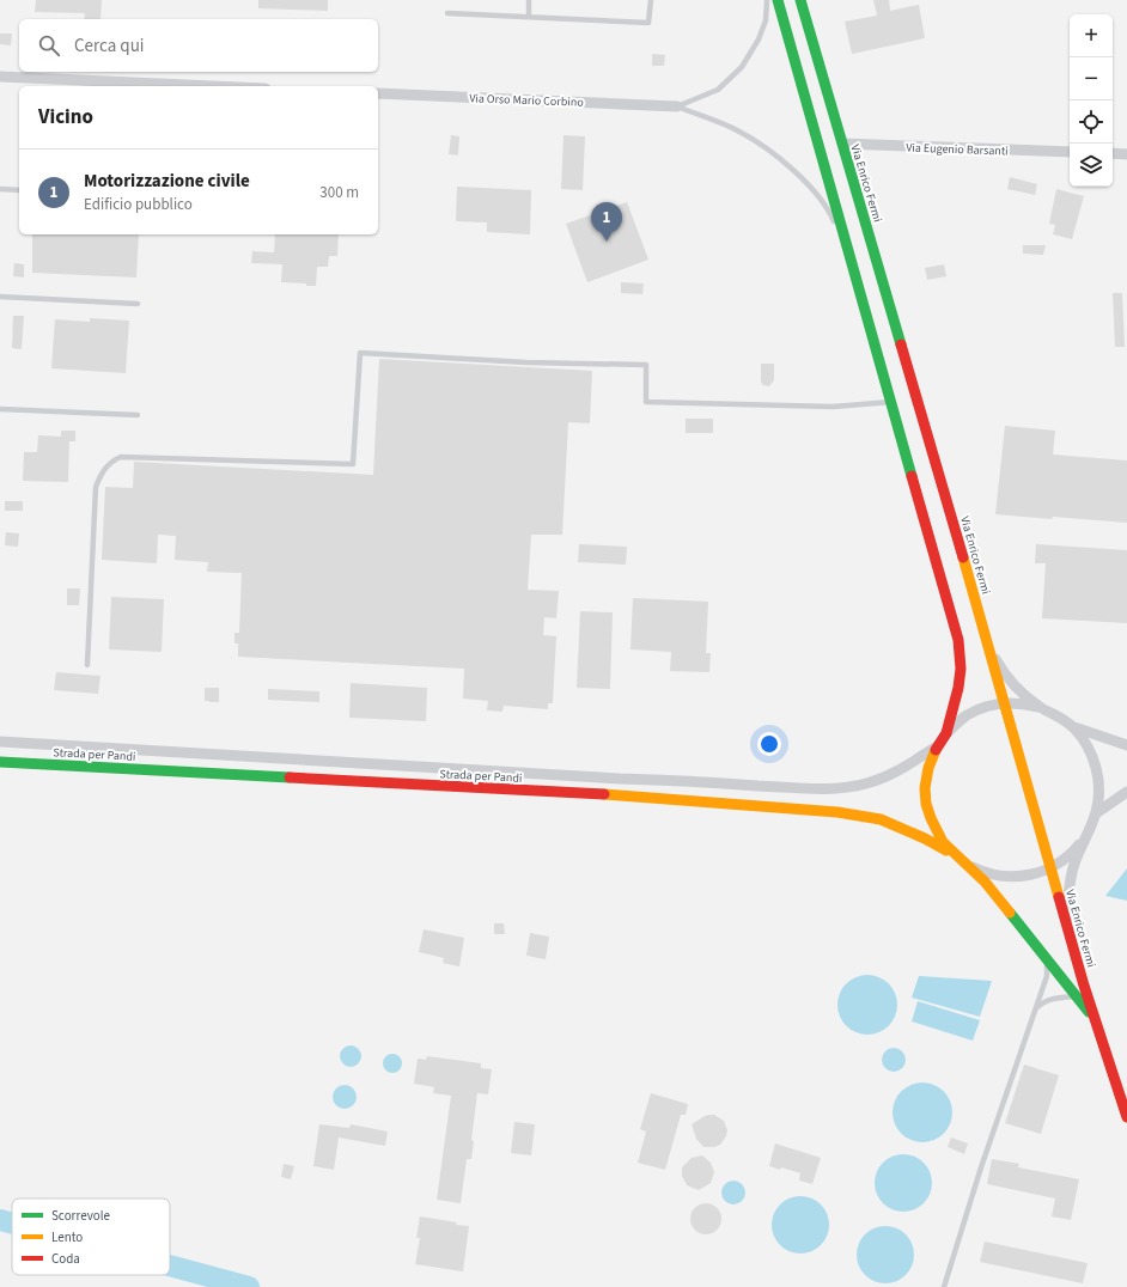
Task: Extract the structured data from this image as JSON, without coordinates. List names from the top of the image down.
{
  "streets": {
    "street": [
      "Via Orso Mario Corbino",
      "Via Eugenio Barsanti",
      "Via Enrico Fermi",
      "Strada per Pandi"
    ]
  },
  "crossings": [
    ["Via Eugenio Barsanti", "Via Enrico Fermi"],
    ["Via Enrico Fermi", "Strada per Pandi"]
  ],
  "legend": ["Scorrevole", "Lento", "Coda"],
  "page": {
    "map_buttons": ["+", "−"],
    "search": "Cerca qui",
    "heading": "Vicino",
    "list": [
      {
        "mark": "1",
        "name": "Motorizzazione civile",
        "note": "Edificio pubblico",
        "value": "300 m"
      }
    ],
    "pins": "1"
  }
}
